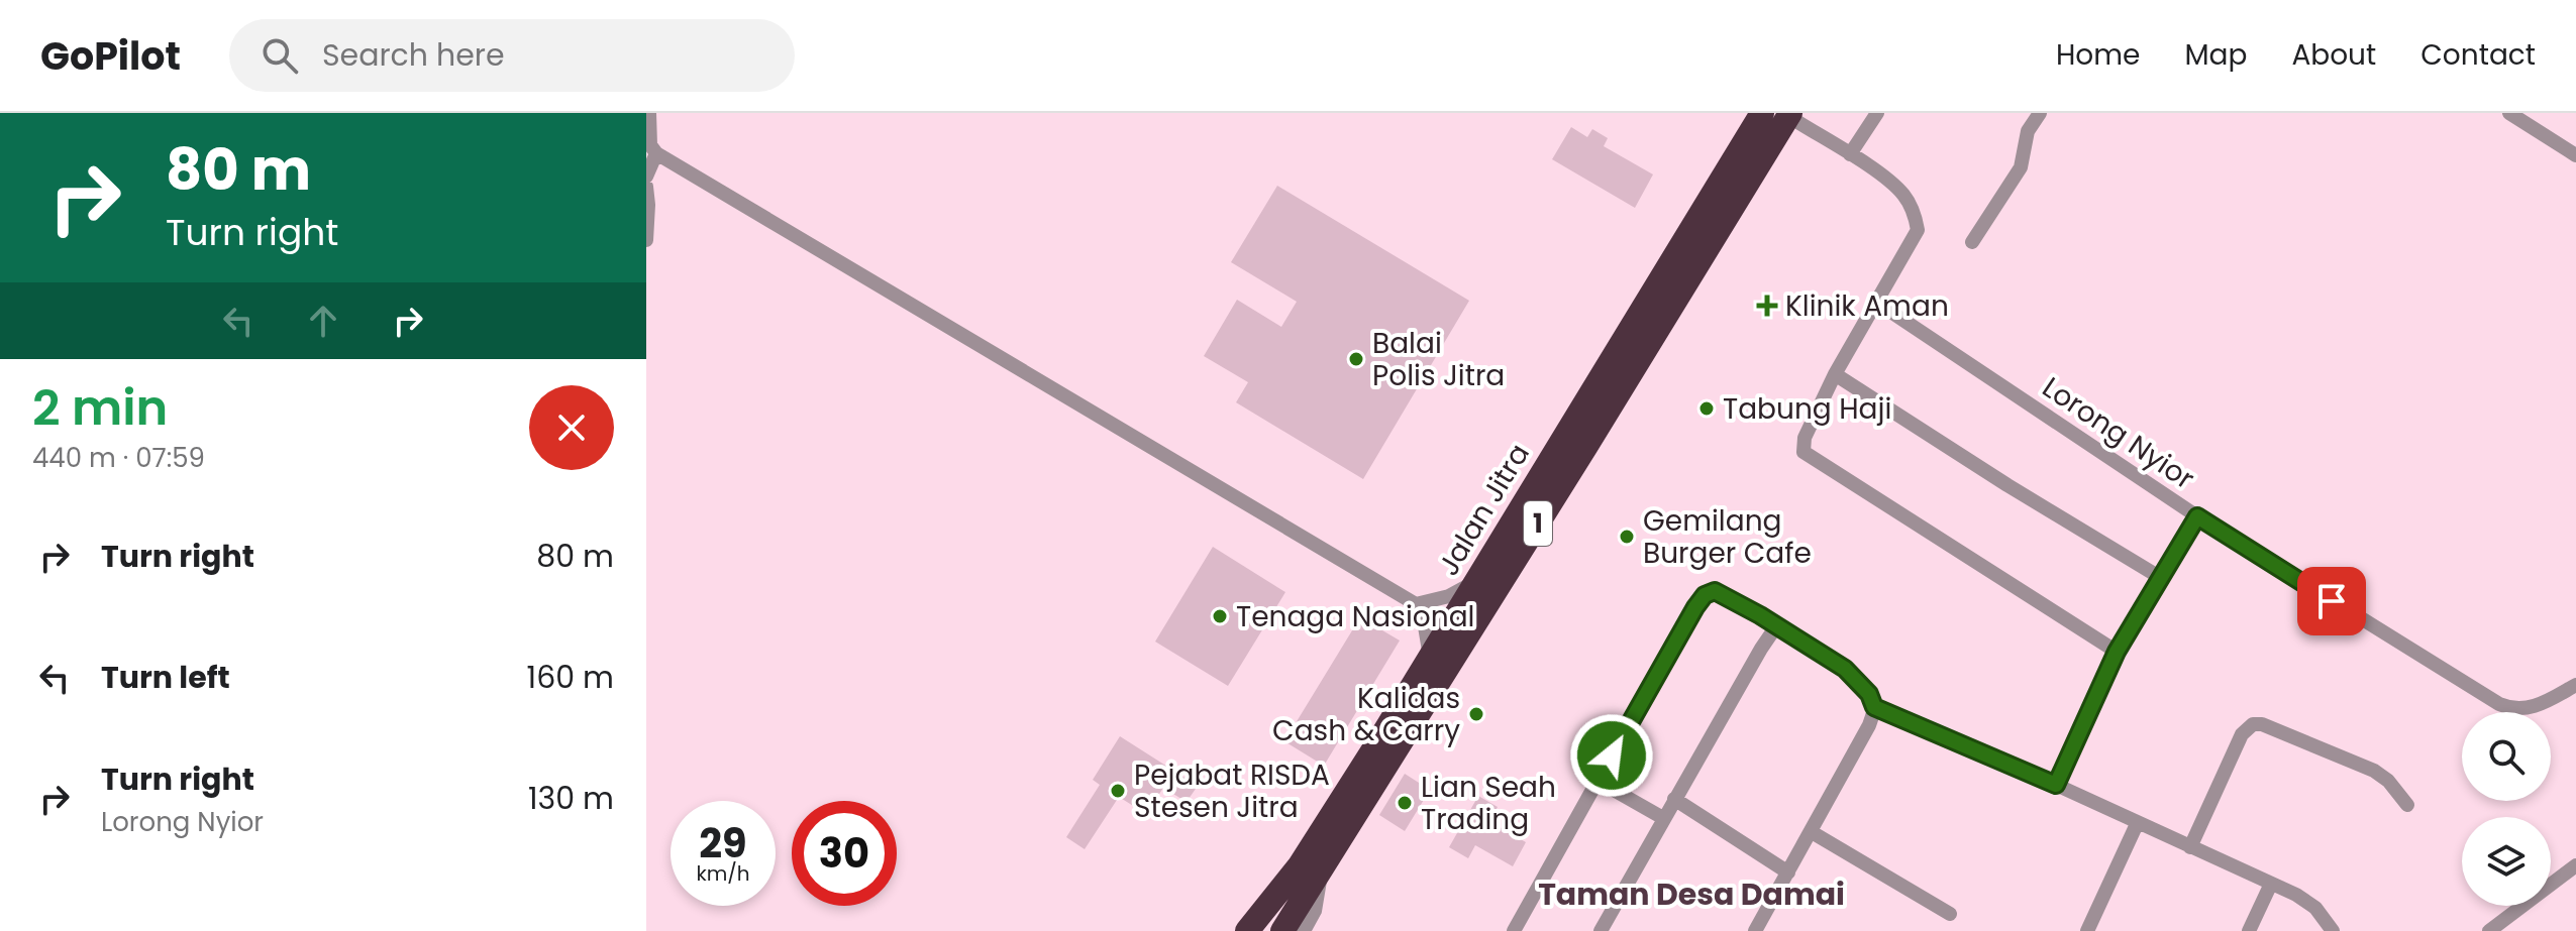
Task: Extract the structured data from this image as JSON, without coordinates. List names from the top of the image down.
{
  "streets": {
    "highway": ["Jalan Jitra", "1"],
    "street": ["Lorong Nyior"]
  },
  "districts": ["Taman Desa Damai"],
  "places": {
    "health": ["Klinik Aman"],
    "other": [
      "Balai Polis Jitra",
      "Tabung Haji",
      "Gemilang Burger Cafe",
      "Tenaga Nasional",
      "Kalidas Cash & Carry",
      "Pejabat RISDA Stesen Jitra",
      "Lian Seah Trading"
    ]
  },
  "page": {
    "header": "GoPilot",
    "search": "Search here",
    "nav": [
      "Home",
      "Map",
      "About",
      "Contact"
    ],
    "turn": ["80 m", "Turn right"],
    "heading": ["2 min", "440 m · 07:59"],
    "list": [
      {
        "name": "Turn right",
        "value": "80 m"
      },
      {
        "name": "Turn left",
        "value": "160 m"
      },
      {
        "name": "Turn right",
        "note": "Lorong Nyior",
        "value": "130 m"
      }
    ],
    "speed": "29 km/h",
    "limit": "30"
  }
}
